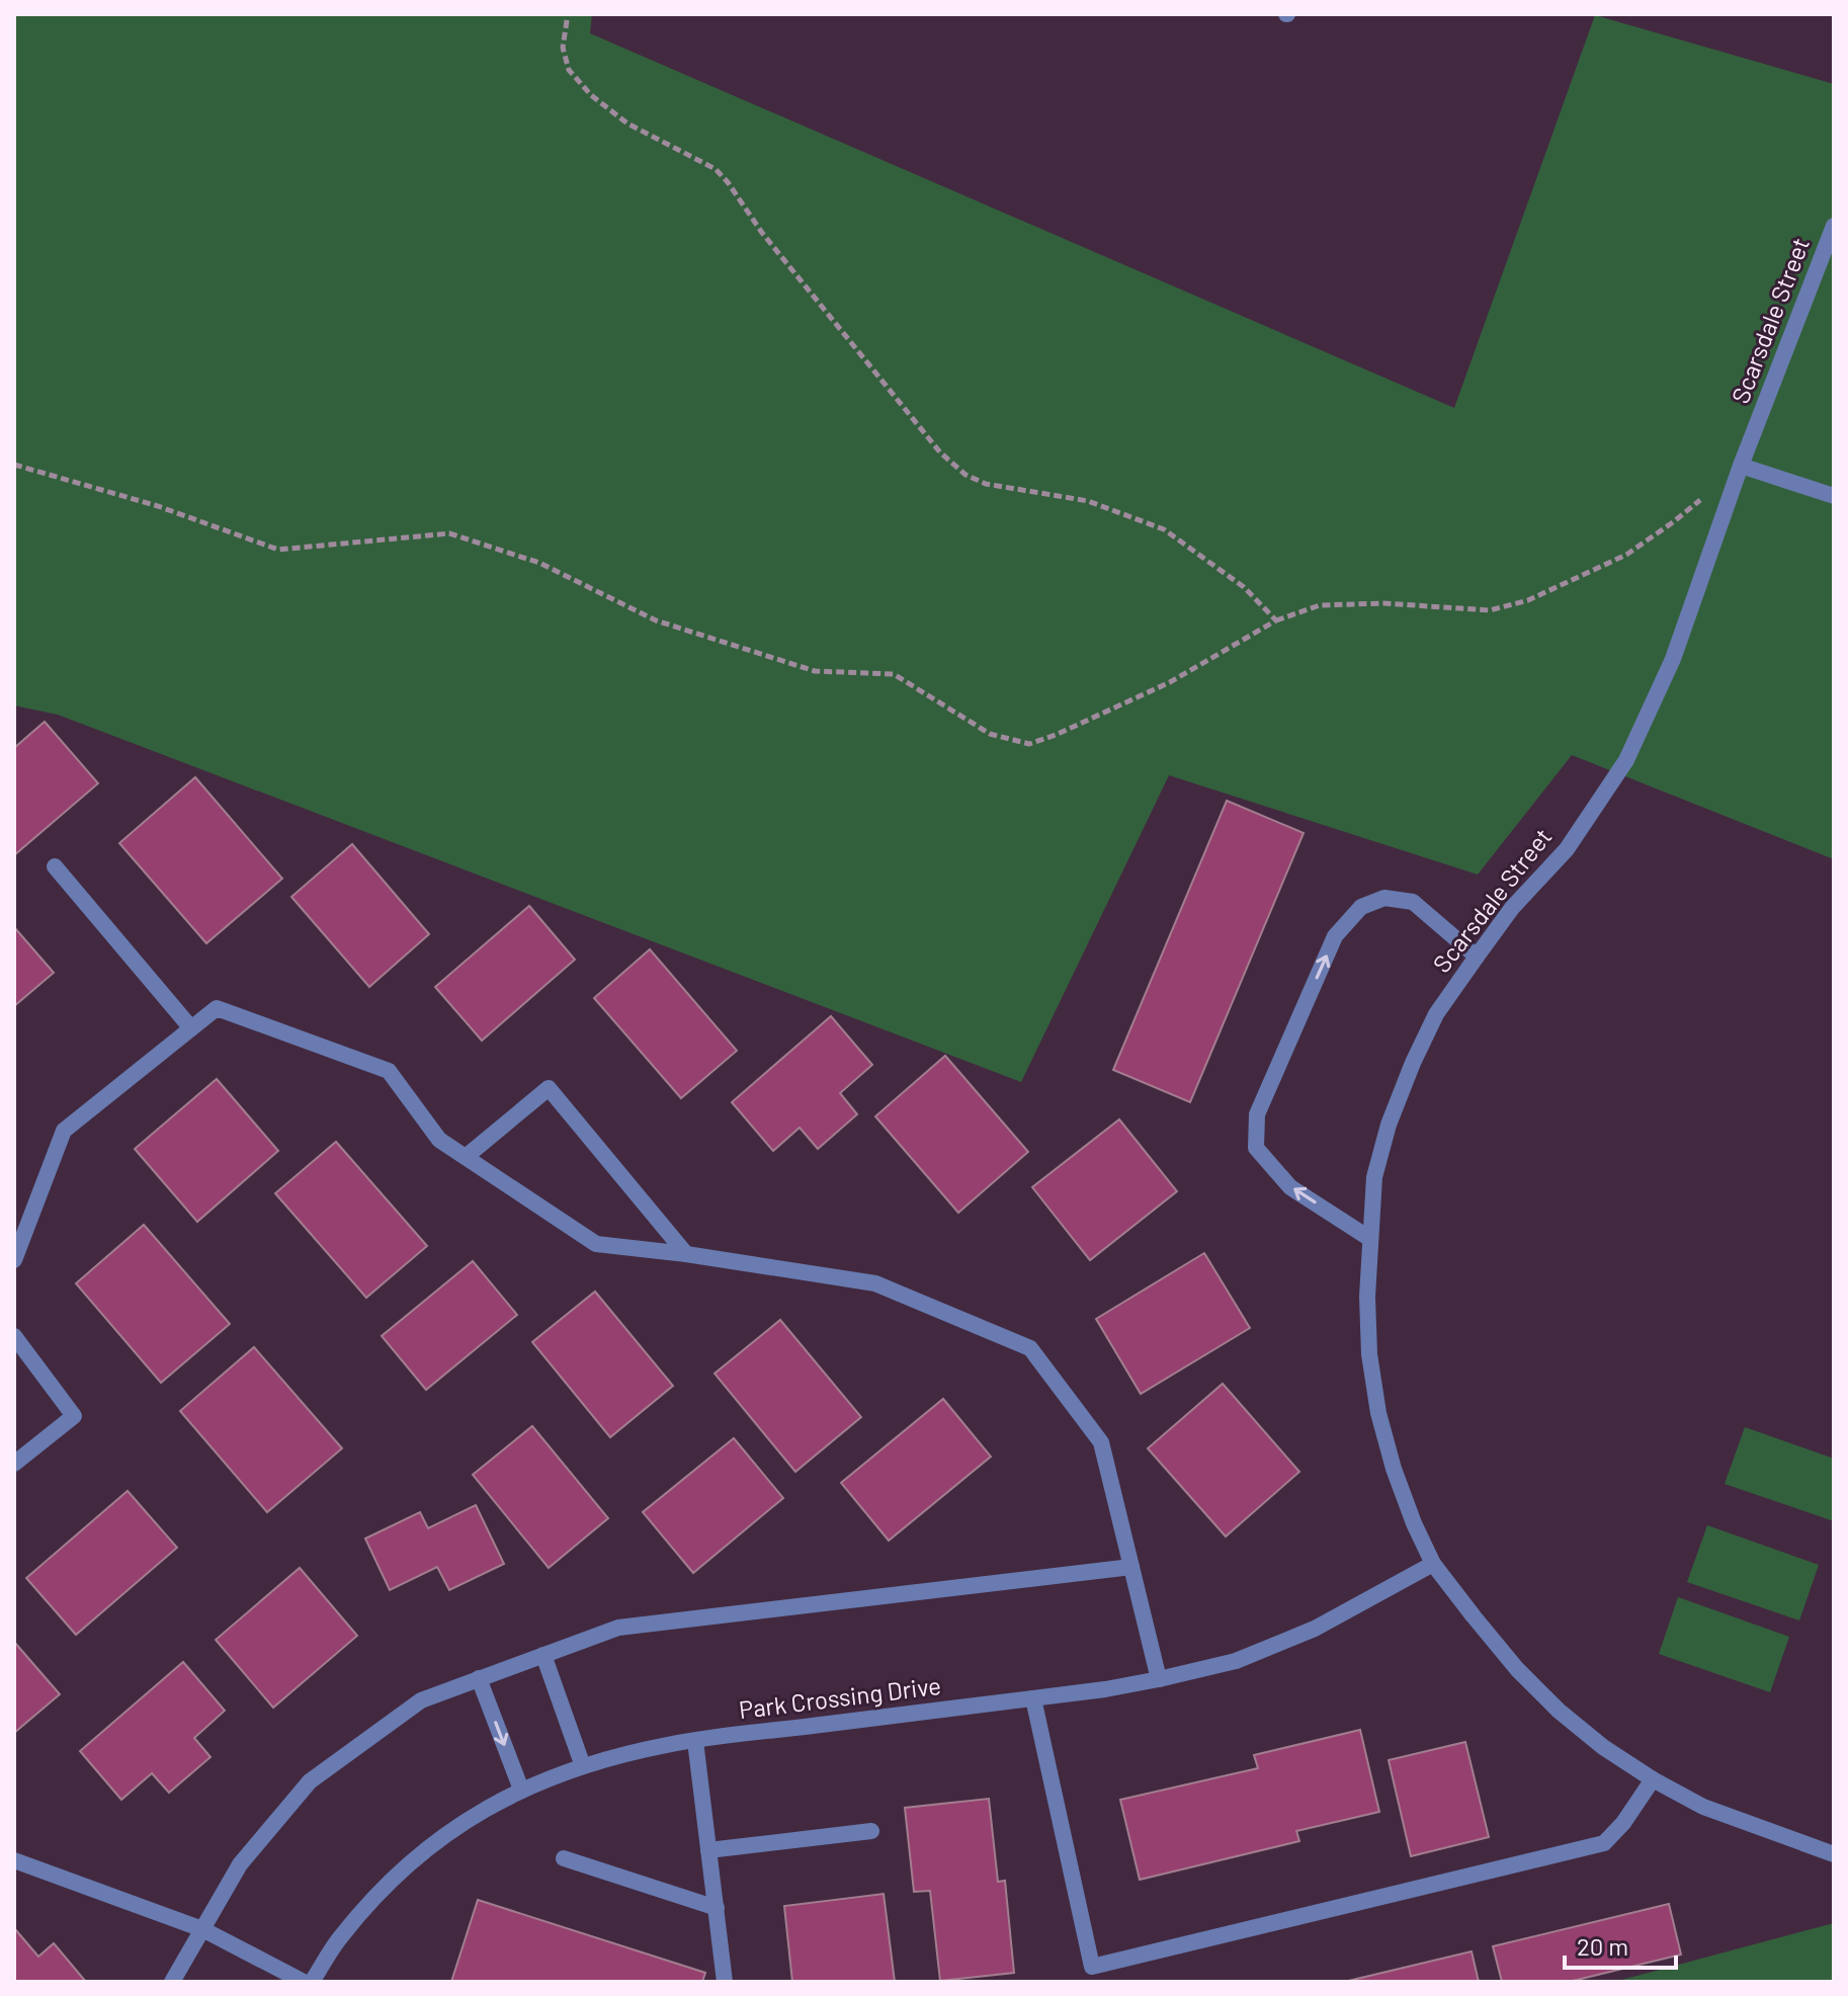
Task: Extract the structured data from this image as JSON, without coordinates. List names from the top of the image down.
{
  "streets": {
    "street": ["Scarsdale Street", "Park Crossing Drive"]
  },
  "crossings": [
    ["Scarsdale Street", "Park Crossing Drive"]
  ],
  "scale_bar": "20 m"
}
